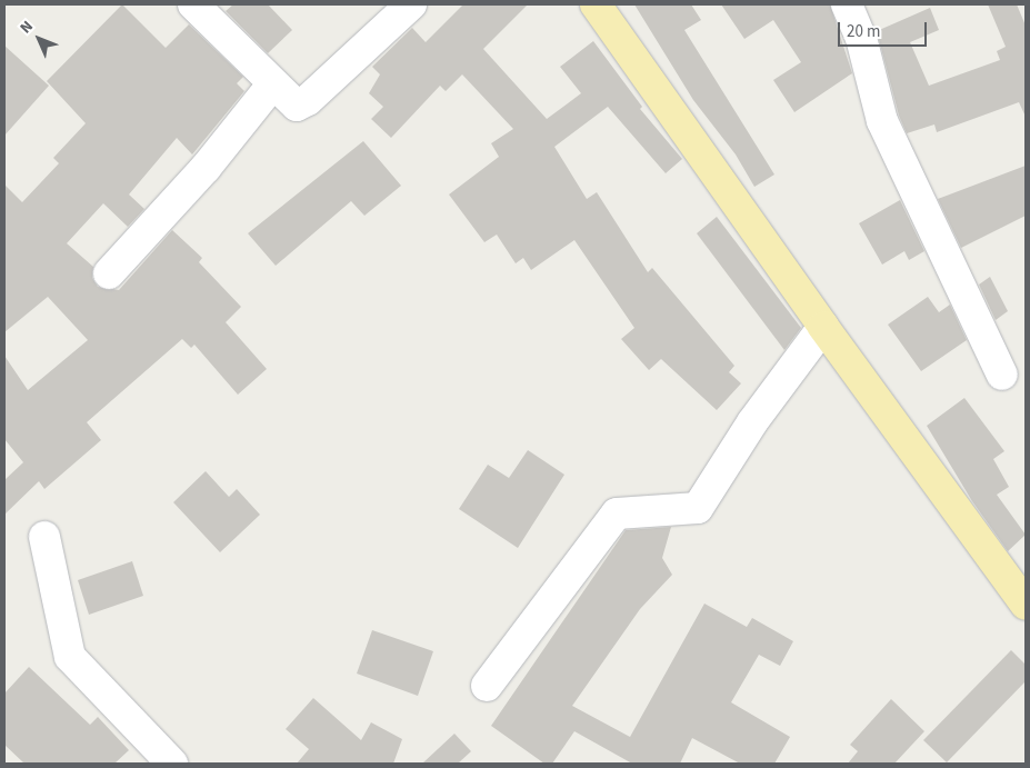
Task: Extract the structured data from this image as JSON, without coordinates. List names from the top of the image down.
{
  "scale_bar": "20 m",
  "north": "top left"
}
